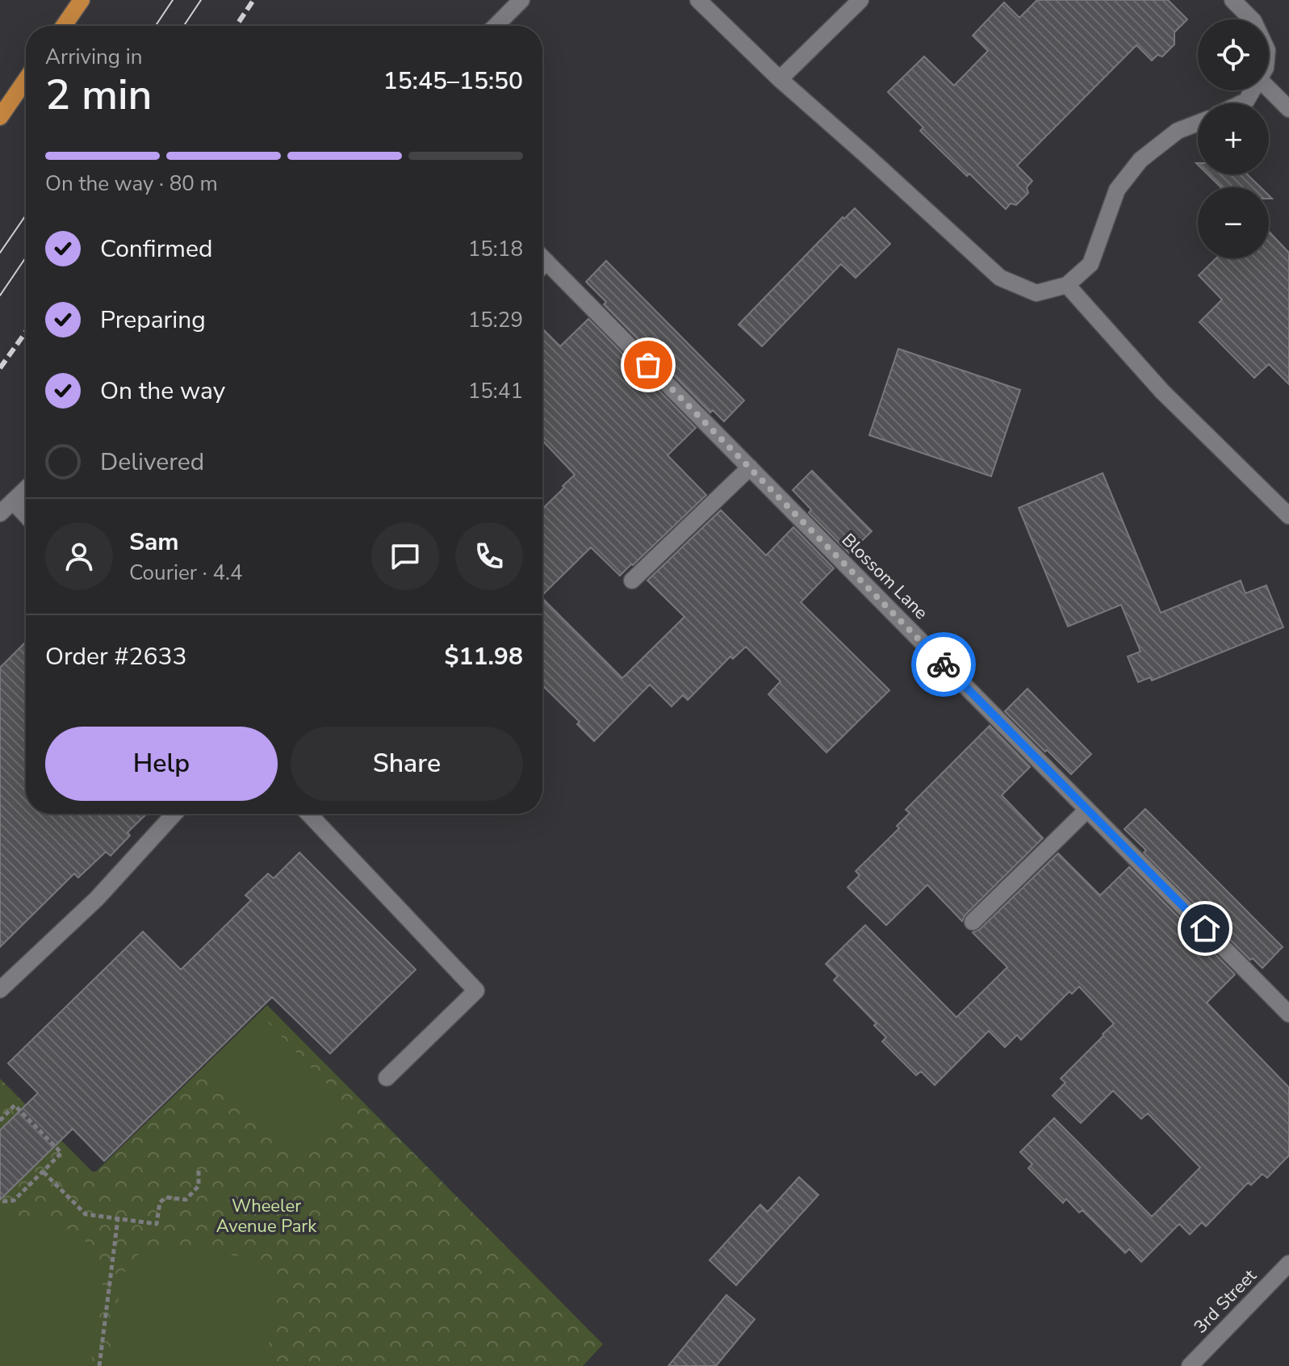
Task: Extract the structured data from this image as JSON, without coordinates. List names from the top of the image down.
{
  "streets": {
    "street": ["Blossom Lane", "3rd Street"]
  },
  "parks": ["Wheeler Avenue Park"],
  "page": {
    "map_buttons": ["+", "−"],
    "heading": ["2 min", "Arriving in", "15:45–15:50"],
    "panel": [
      "Sam",
      "Courier · 4.4",
      "Order #2633",
      "$11.98"
    ],
    "bar": "On the way · 80 m",
    "list": [
      ["Confirmed", "15:18"],
      ["Preparing", "15:29"],
      ["On the way", "15:41"],
      "Delivered"
    ],
    "buttons": ["Help", "Share"]
  }
}
